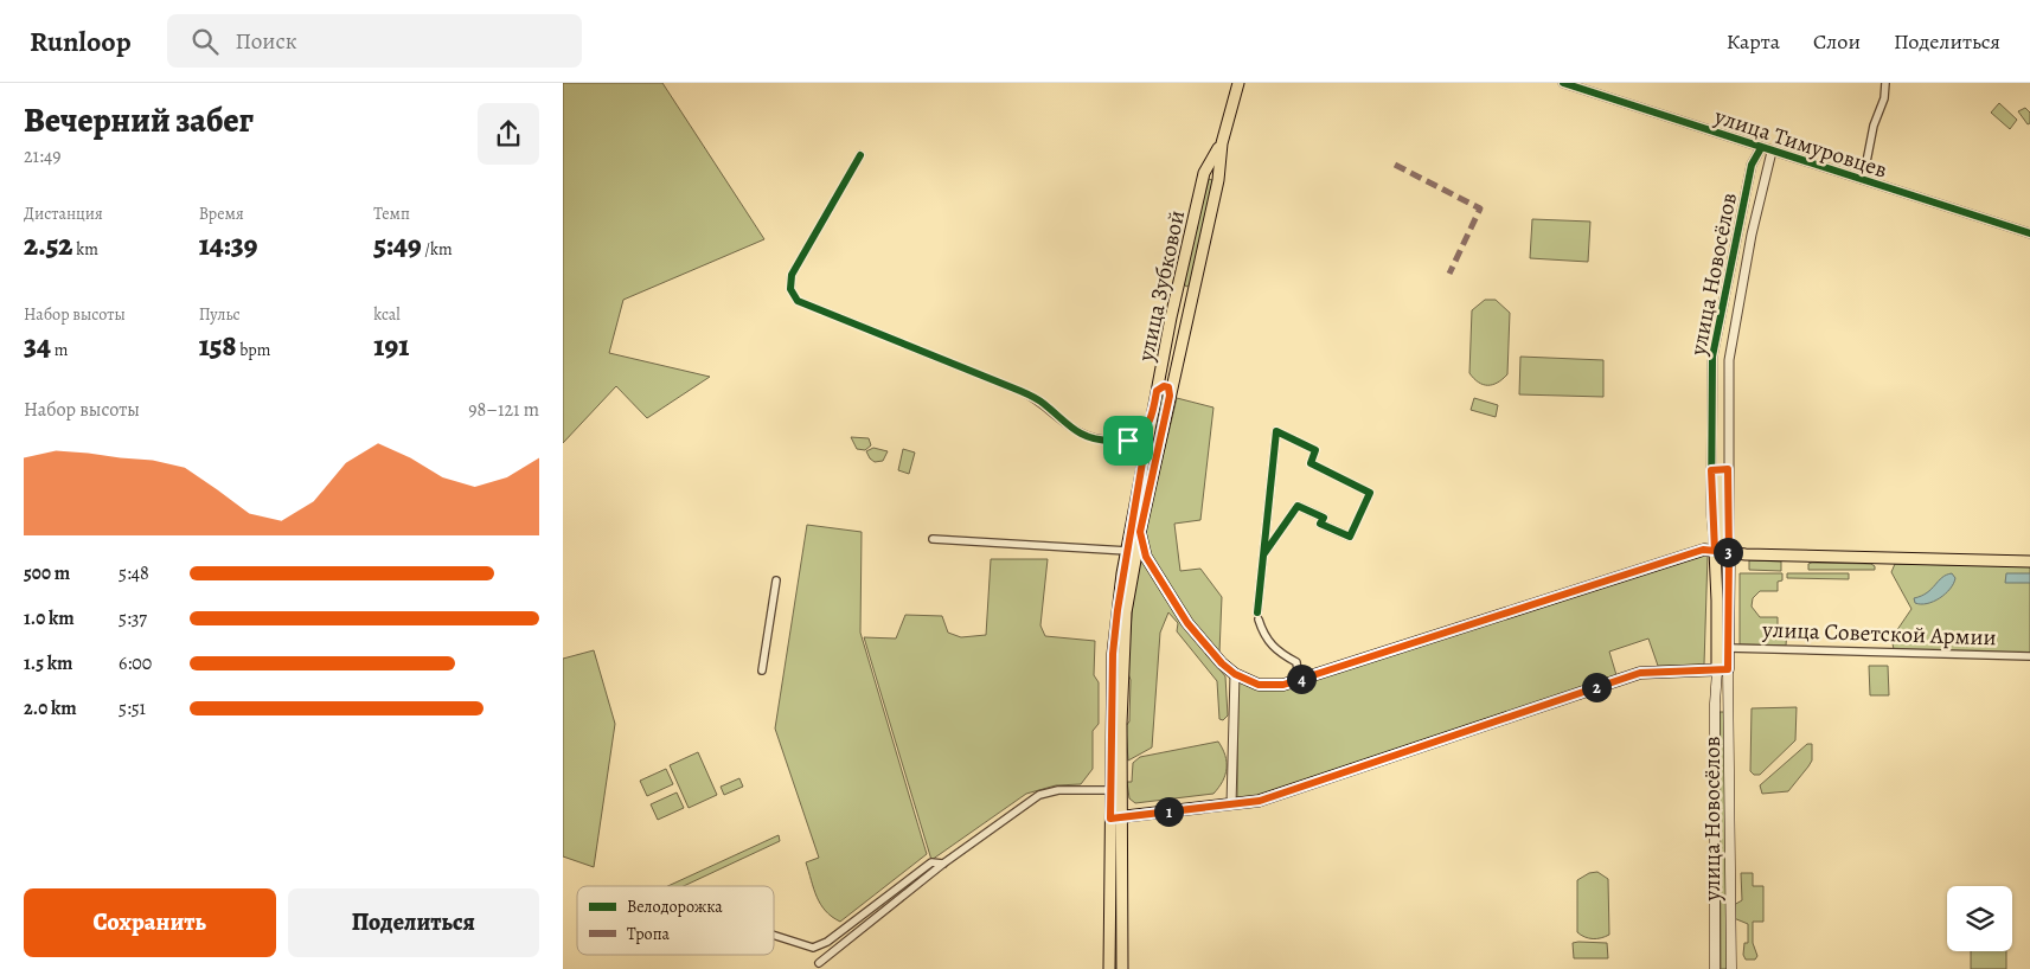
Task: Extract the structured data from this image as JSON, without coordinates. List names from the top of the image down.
{
  "streets": {
    "main road": ["улица Новосёлов", "улица Зубковой"],
    "street": ["улица Тимуровцев", "улица Советской Армии"]
  },
  "crossings": [
    ["улица Тимуровцев", "улица Новосёлов"],
    ["улица Новосёлов", "улица Советской Армии"]
  ],
  "legend": ["Велодорожка", "Тропа"],
  "page": {
    "header": "Runloop",
    "search": "Поиск",
    "nav": ["Карта", "Слои", "Поделиться"],
    "heading": ["Вечерний забег", "21:49"],
    "stats": [
      ["Дистанция", "2.52 km"],
      ["Время", "14:39"],
      ["Темп", "5:49 /km"],
      ["Набор высоты", "34 m"],
      ["Пульс", "158 bpm"],
      ["kcal", "191"]
    ],
    "chart": ["Набор высоты", "98–121 m"],
    "pins": [
      "3",
      "4",
      "2",
      "1"
    ],
    "list": [
      {
        "name": "500 m",
        "note": "5:48"
      },
      {
        "name": "1.0 km",
        "note": "5:37"
      },
      {
        "name": "1.5 km",
        "note": "6:00"
      },
      {
        "name": "2.0 km",
        "note": "5:51"
      }
    ],
    "buttons": ["Сохранить", "Поделиться"]
  }
}
